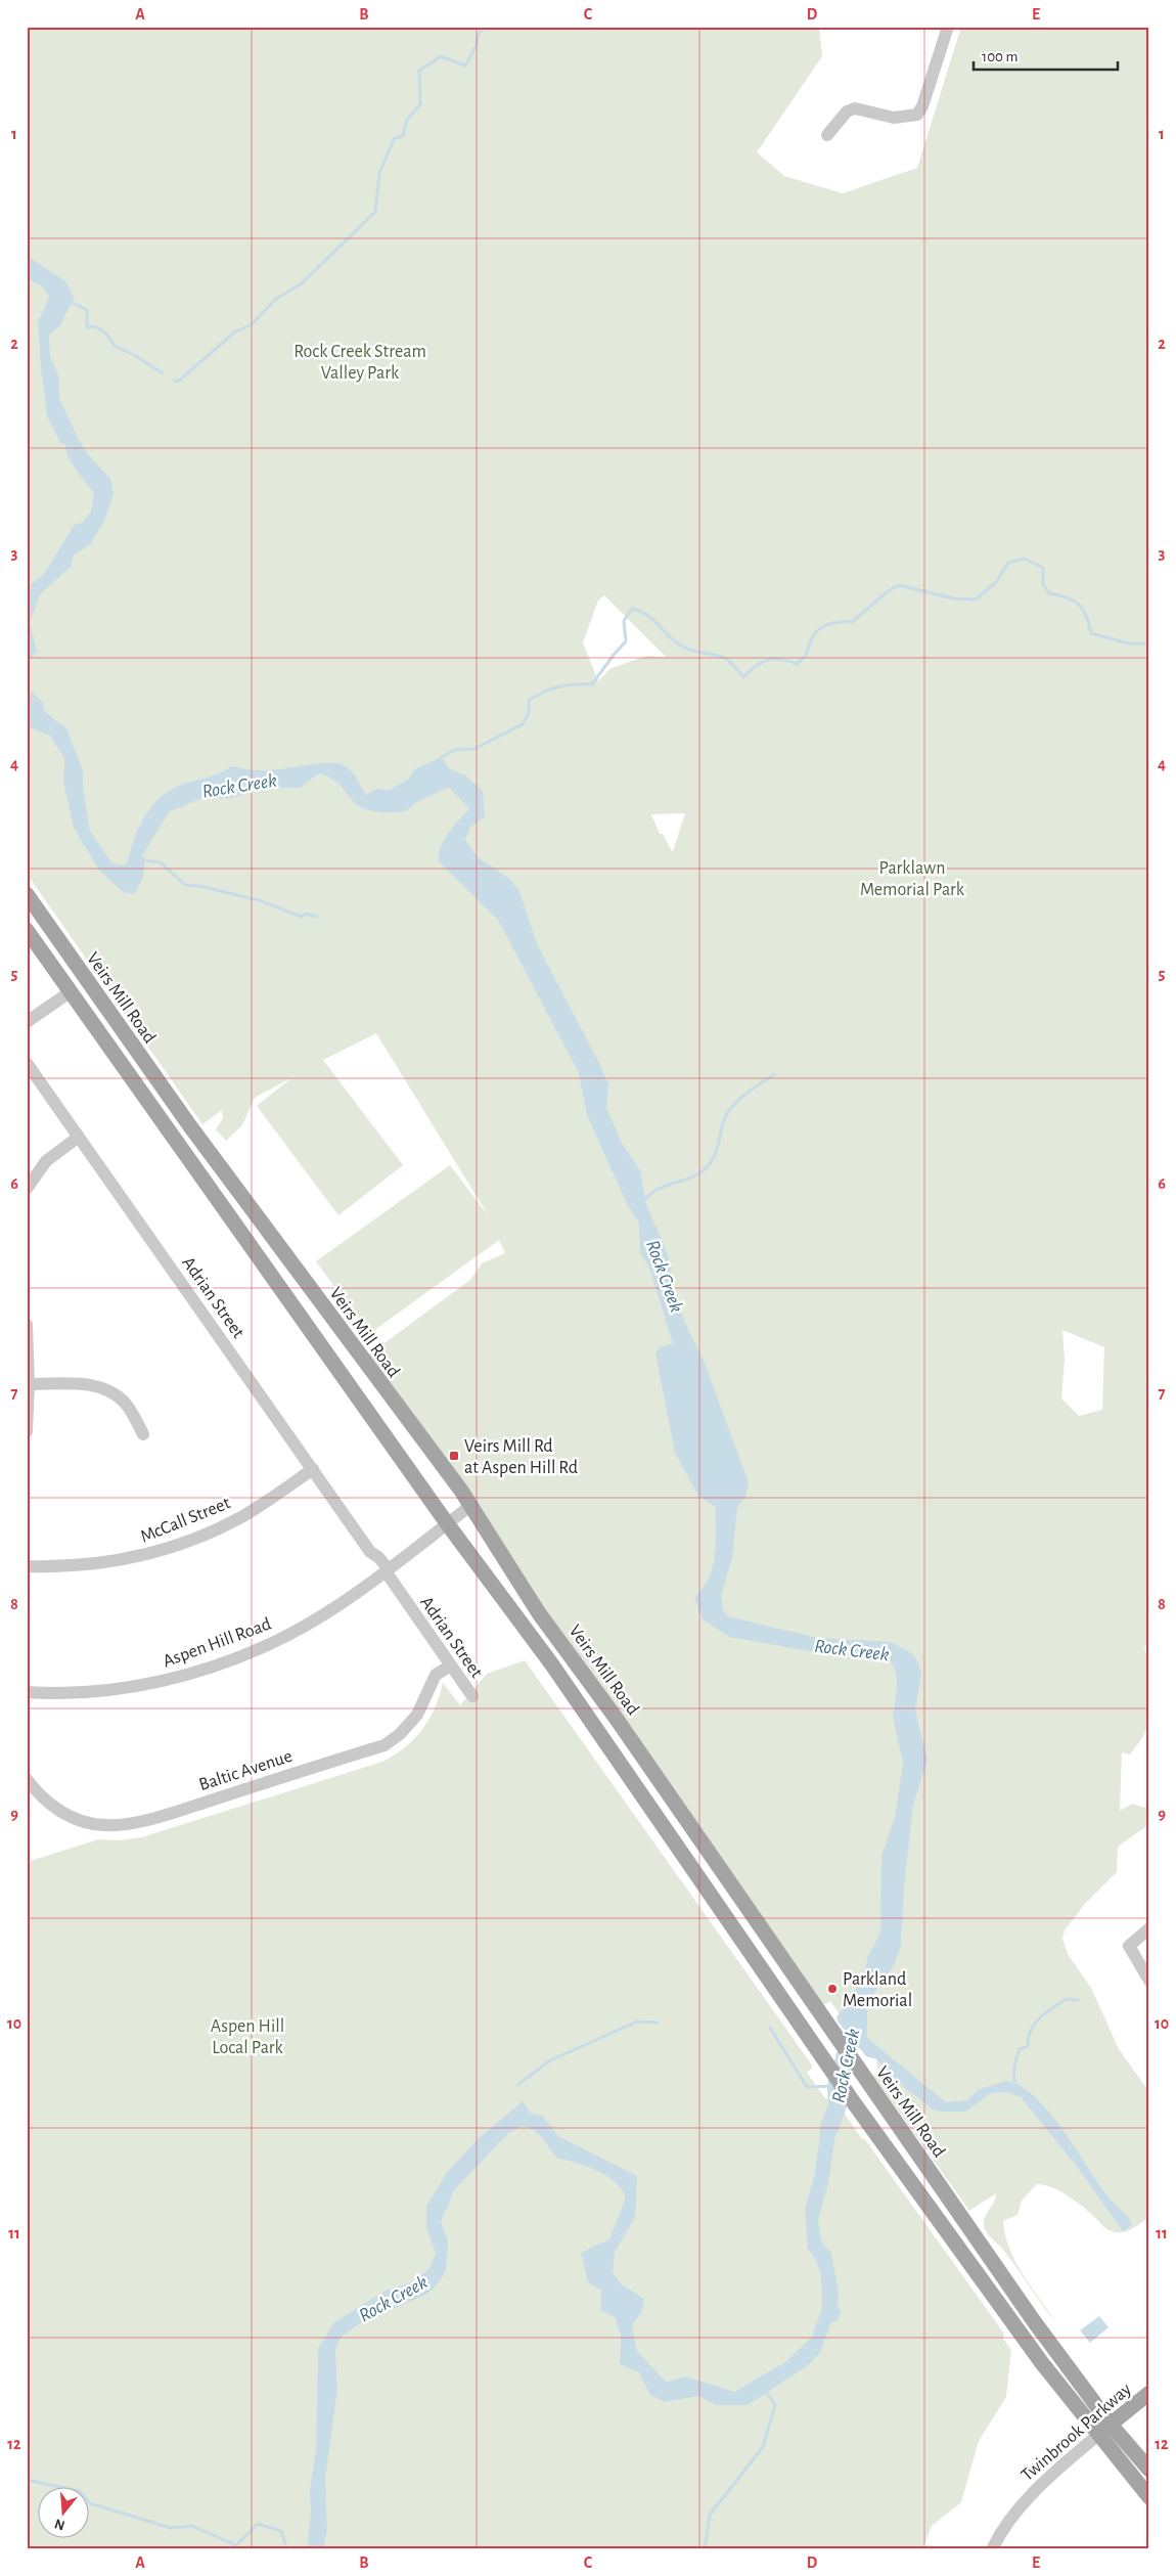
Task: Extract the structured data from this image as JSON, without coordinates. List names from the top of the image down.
{
  "streets": {
    "main road": ["Veirs Mill Road", "Twinbrook Parkway"],
    "street": [
      "Adrian Street",
      "McCall Street",
      "Aspen Hill Road",
      "Baltic Avenue"
    ]
  },
  "crossings": [
    ["Veirs Mill Road", "Aspen Hill Road"],
    ["Veirs Mill Road", "Twinbrook Parkway"],
    ["Adrian Street", "McCall Street"],
    ["Adrian Street", "Aspen Hill Road"],
    ["Adrian Street", "Baltic Avenue"]
  ],
  "water": ["Rock Creek"],
  "parks": ["Rock Creek Stream Valley Park", "Parklawn Memorial Park", "Aspen Hill Local Park"],
  "places": {
    "transit": ["Veirs Mill Rd at Aspen Hill Rd"],
    "other": ["Parkland Memorial"]
  },
  "scale_bar": "100 m",
  "north": "bottom",
  "grid": {
    "columns": [
      "A",
      "B",
      "C",
      "D",
      "E"
    ],
    "rows": [
      "1",
      "2",
      "3",
      "4",
      "5",
      "6",
      "7",
      "8",
      "9",
      "10",
      "11",
      "12"
    ]
  }
}
